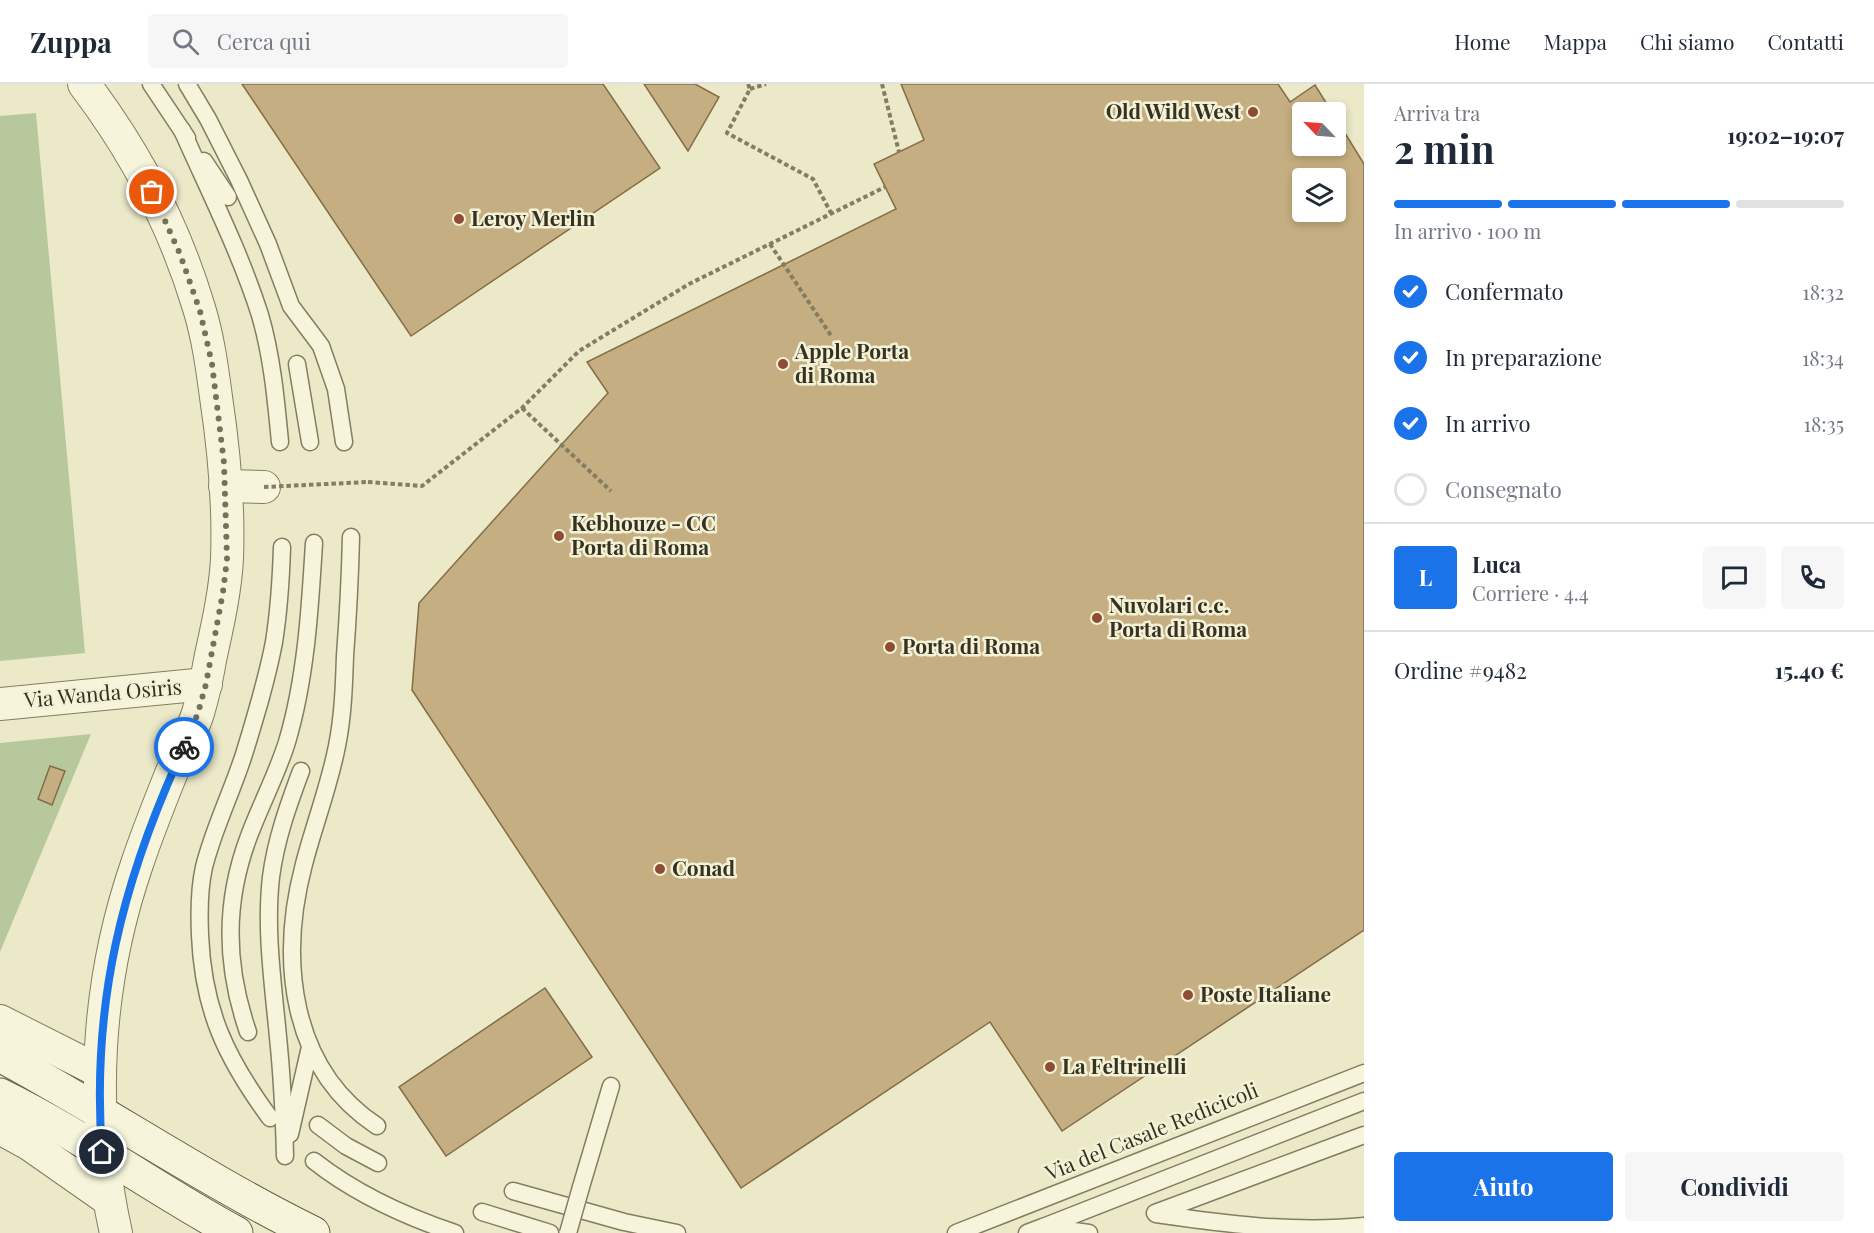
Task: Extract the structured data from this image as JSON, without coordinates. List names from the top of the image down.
{
  "streets": {
    "street": ["Via Wanda Osiris"],
    "lane": ["Via del Casale Redicicoli"]
  },
  "places": [
    "Old Wild West",
    "Leroy Merlin",
    "Apple Porta di Roma",
    "Kebhouze - CC Porta di Roma",
    "Nuvolari c.c. Porta di Roma",
    "Porta di Roma",
    "Conad",
    "Poste Italiane",
    "La Feltrinelli"
  ],
  "north": "top left",
  "page": {
    "header": "Zuppa",
    "search": "Cerca qui",
    "nav": [
      "Home",
      "Mappa",
      "Chi siamo",
      "Contatti"
    ],
    "heading": ["2 min", "Arriva tra", "19:02–19:07"],
    "panel": [
      "Luca",
      "Corriere · 4.4",
      "Ordine #9482",
      "15.40 €"
    ],
    "bar": "In arrivo · 100 m",
    "list": [
      ["Confermato", "18:32"],
      ["In preparazione", "18:34"],
      ["In arrivo", "18:35"],
      "Consegnato"
    ],
    "round": "L",
    "buttons": ["Aiuto", "Condividi"]
  }
}
